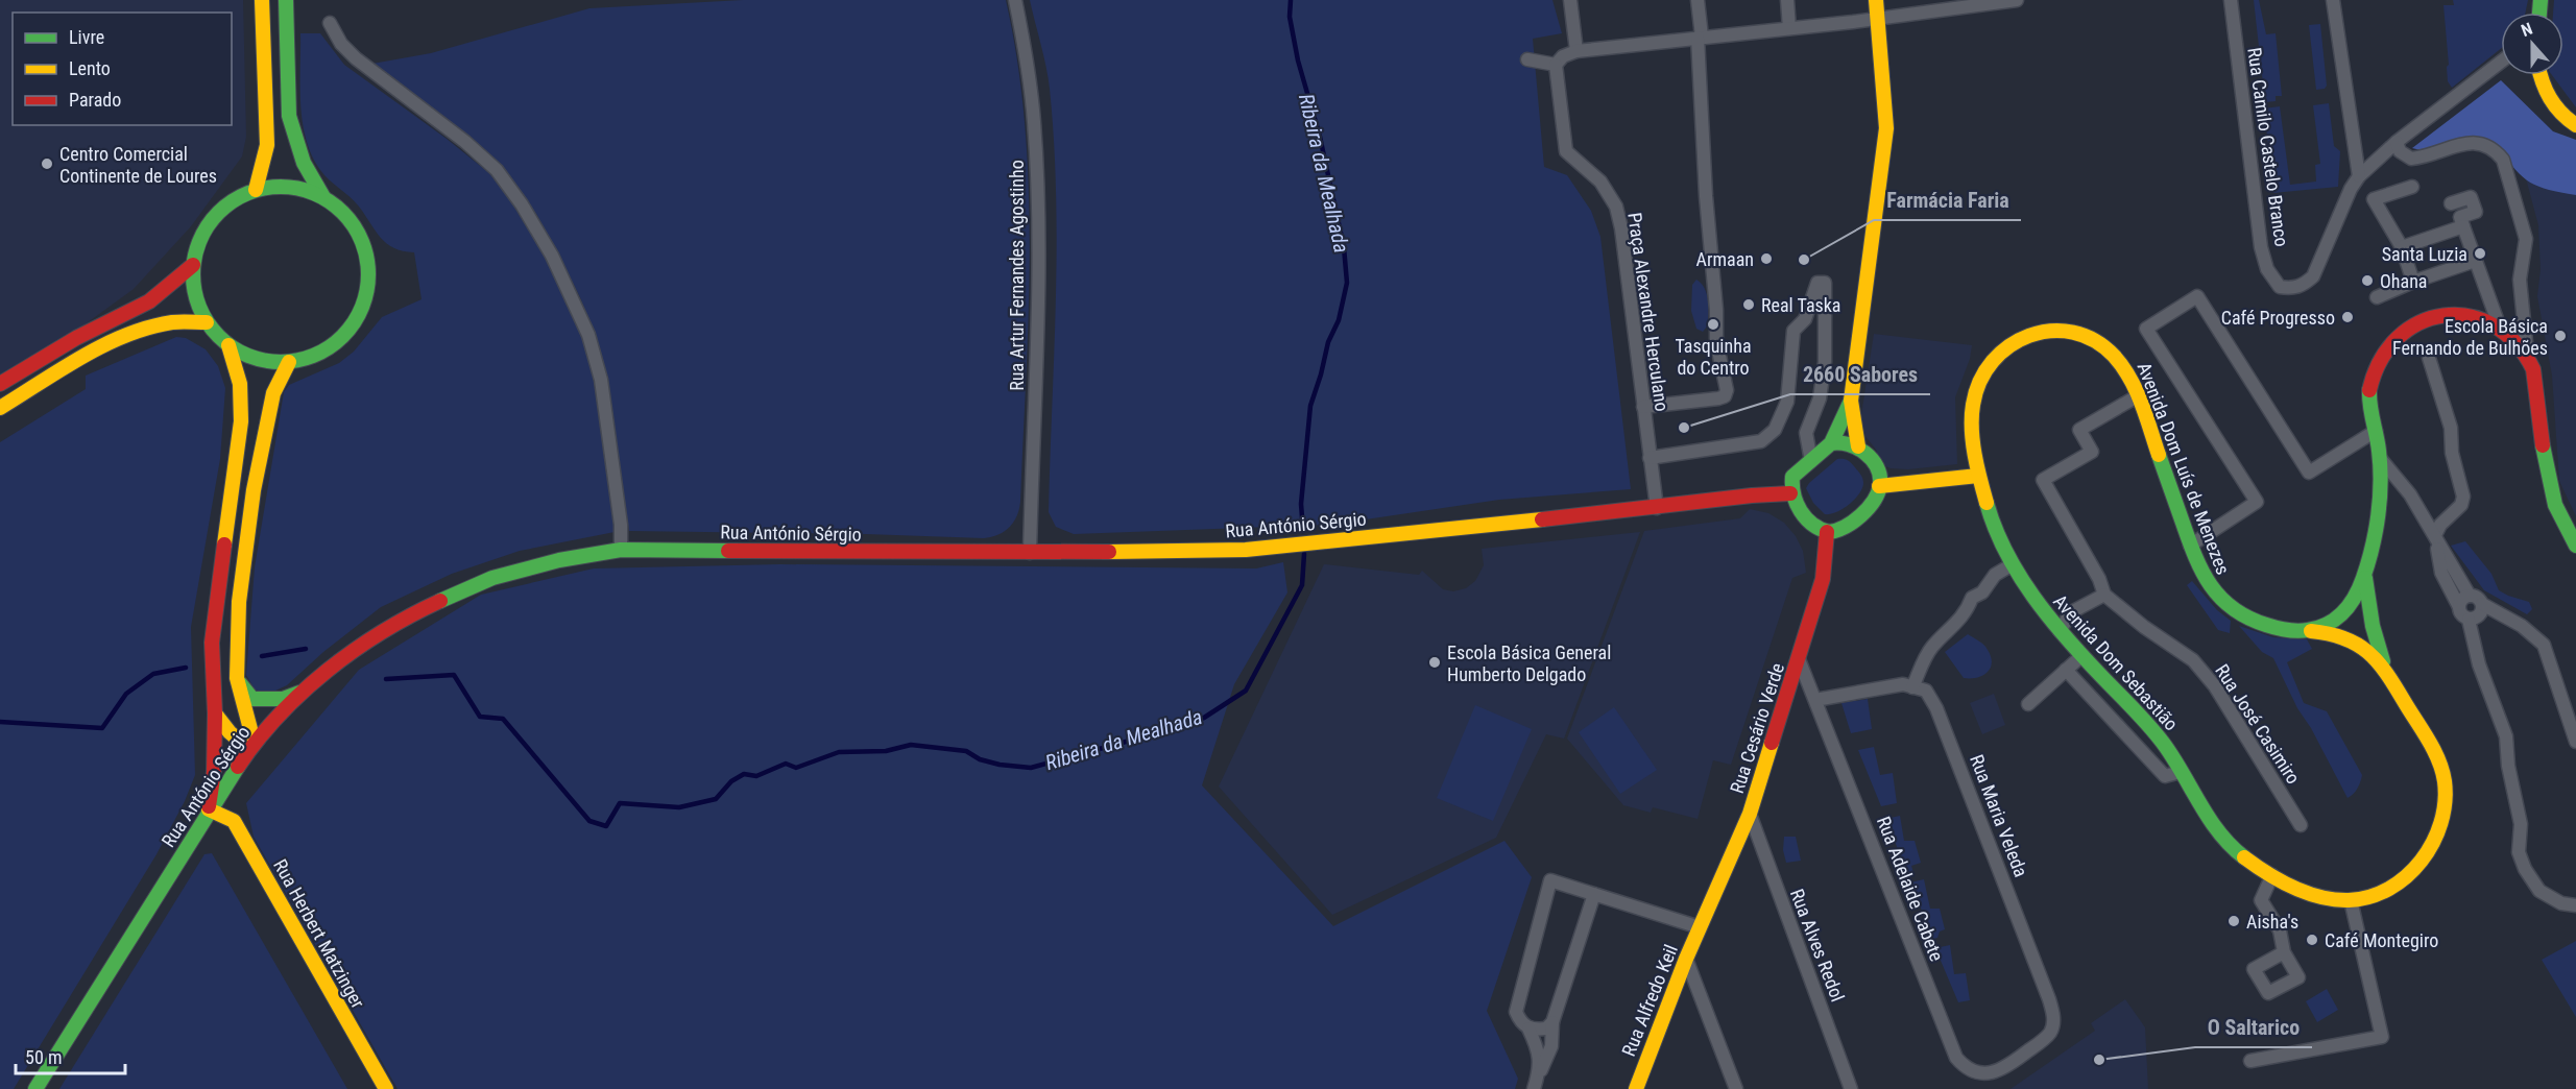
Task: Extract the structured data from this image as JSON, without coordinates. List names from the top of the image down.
{
  "streets": {
    "street": [
      "Rua Camilo Castelo Branco",
      "Rua Artur Fernandes Agostinho",
      "Praça Alexandre Herculano",
      "Avenida Dom Luís de Menezes",
      "Rua António Sérgio",
      "Avenida Dom Sebastião",
      "Rua José Casimiro",
      "Rua Cesário Verde",
      "Rua Maria Veleda",
      "Rua Adelaide Cabete",
      "Rua Herbert Matzinger",
      "Rua Alves Redol",
      "Rua Alfredo Keil"
    ]
  },
  "crossings": [
    ["Rua Artur Fernandes Agostinho", "Rua António Sérgio"],
    ["Praça Alexandre Herculano", "Rua António Sérgio"],
    ["Avenida Dom Luís de Menezes", "Avenida Dom Sebastião"],
    ["Rua António Sérgio", "Rua Cesário Verde"],
    ["Rua António Sérgio", "Rua Herbert Matzinger"],
    ["Rua Cesário Verde", "Rua Adelaide Cabete"],
    ["Rua Cesário Verde", "Rua Alves Redol"],
    ["Rua Cesário Verde", "Rua Alfredo Keil"],
    ["Rua Maria Veleda", "Rua Adelaide Cabete"]
  ],
  "water": ["Ribeira da Mealhada"],
  "places": [
    "Centro Comercial Continente de Loures",
    "Santa Luzia",
    "Armaan",
    "Farmácia Faria",
    "Ohana",
    "Real Taska",
    "Café Progresso",
    "Tasquinha do Centro",
    "Escola Básica Fernando de Bulhões",
    "2660 Sabores",
    "Escola Básica General Humberto Delgado",
    "Aisha's",
    "Café Montegiro",
    "O Saltarico"
  ],
  "legend": ["Livre", "Lento", "Parado"],
  "scale_bar": "50 m",
  "north": "top"
}
